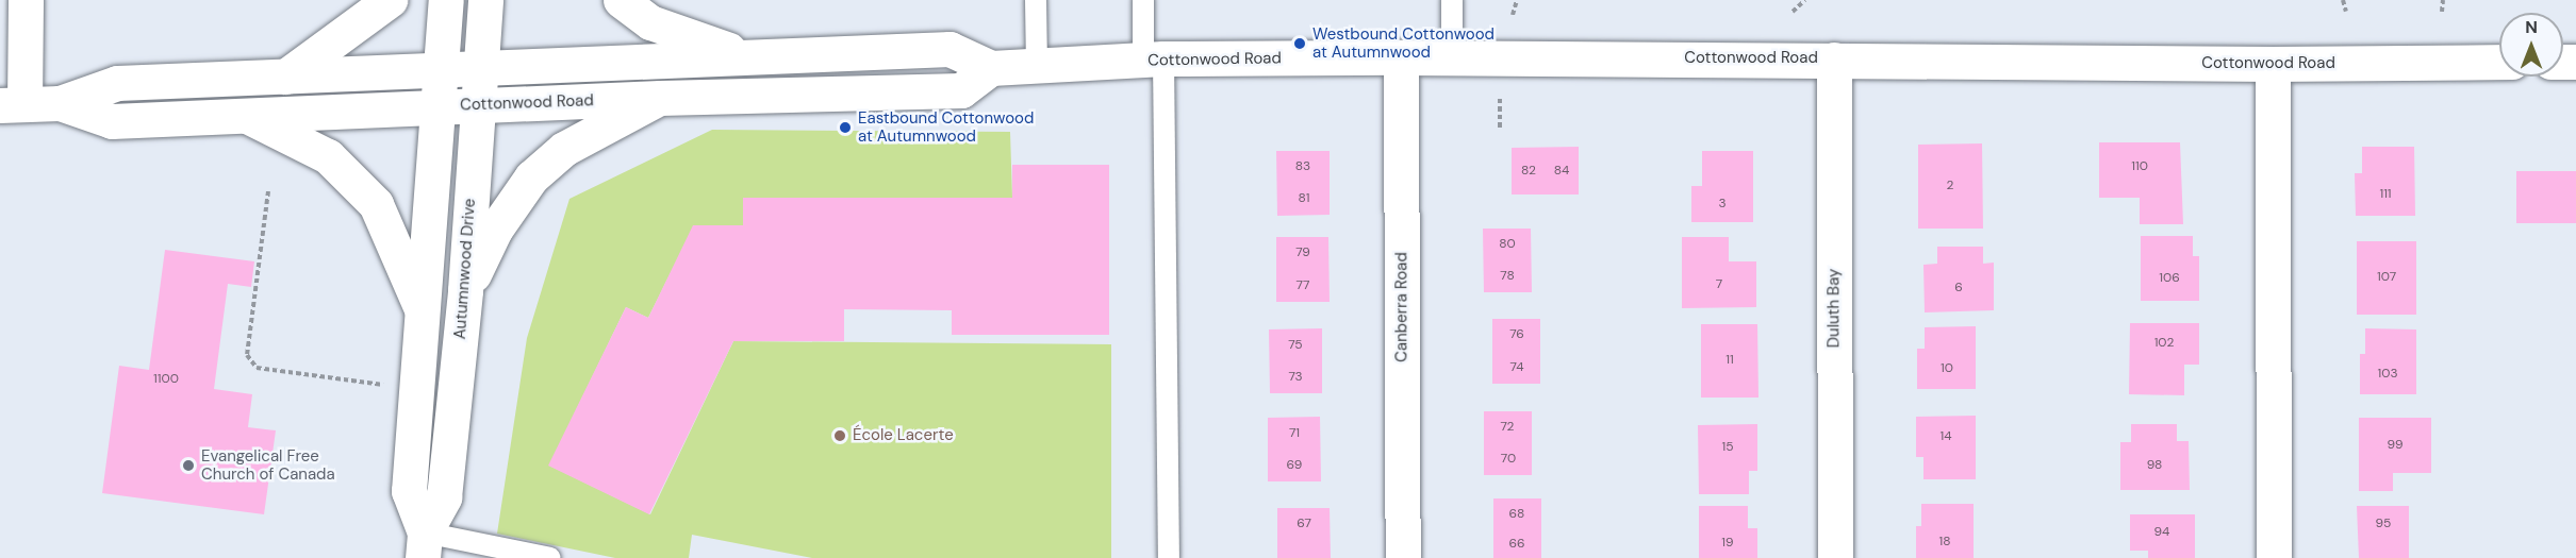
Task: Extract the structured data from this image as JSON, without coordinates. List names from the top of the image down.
{
  "streets": {
    "street": [
      "Cottonwood Road",
      "Autumnwood Drive",
      "Canberra Road",
      "Duluth Bay"
    ]
  },
  "crossings": [
    ["Cottonwood Road", "Autumnwood Drive"],
    ["Cottonwood Road", "Canberra Road"],
    ["Cottonwood Road", "Duluth Bay"]
  ],
  "places": [
    "Westbound Cottonwood at Autumnwood",
    "Eastbound Cottonwood at Autumnwood",
    "École Lacerte",
    "Evangelical Free Church of Canada"
  ],
  "house_numbers": [
    "83",
    "110",
    "82",
    "84",
    "2",
    "111",
    "81",
    "3",
    "80",
    "79",
    "78",
    "107",
    "106",
    "7",
    "77",
    "6",
    "76",
    "102",
    "75",
    "11",
    "74",
    "10",
    "103",
    "73",
    "1100",
    "72",
    "71",
    "14",
    "99",
    "15",
    "70",
    "69",
    "98",
    "68",
    "67",
    "95",
    "94",
    "18",
    "19",
    "66"
  ],
  "north": "top"
}
